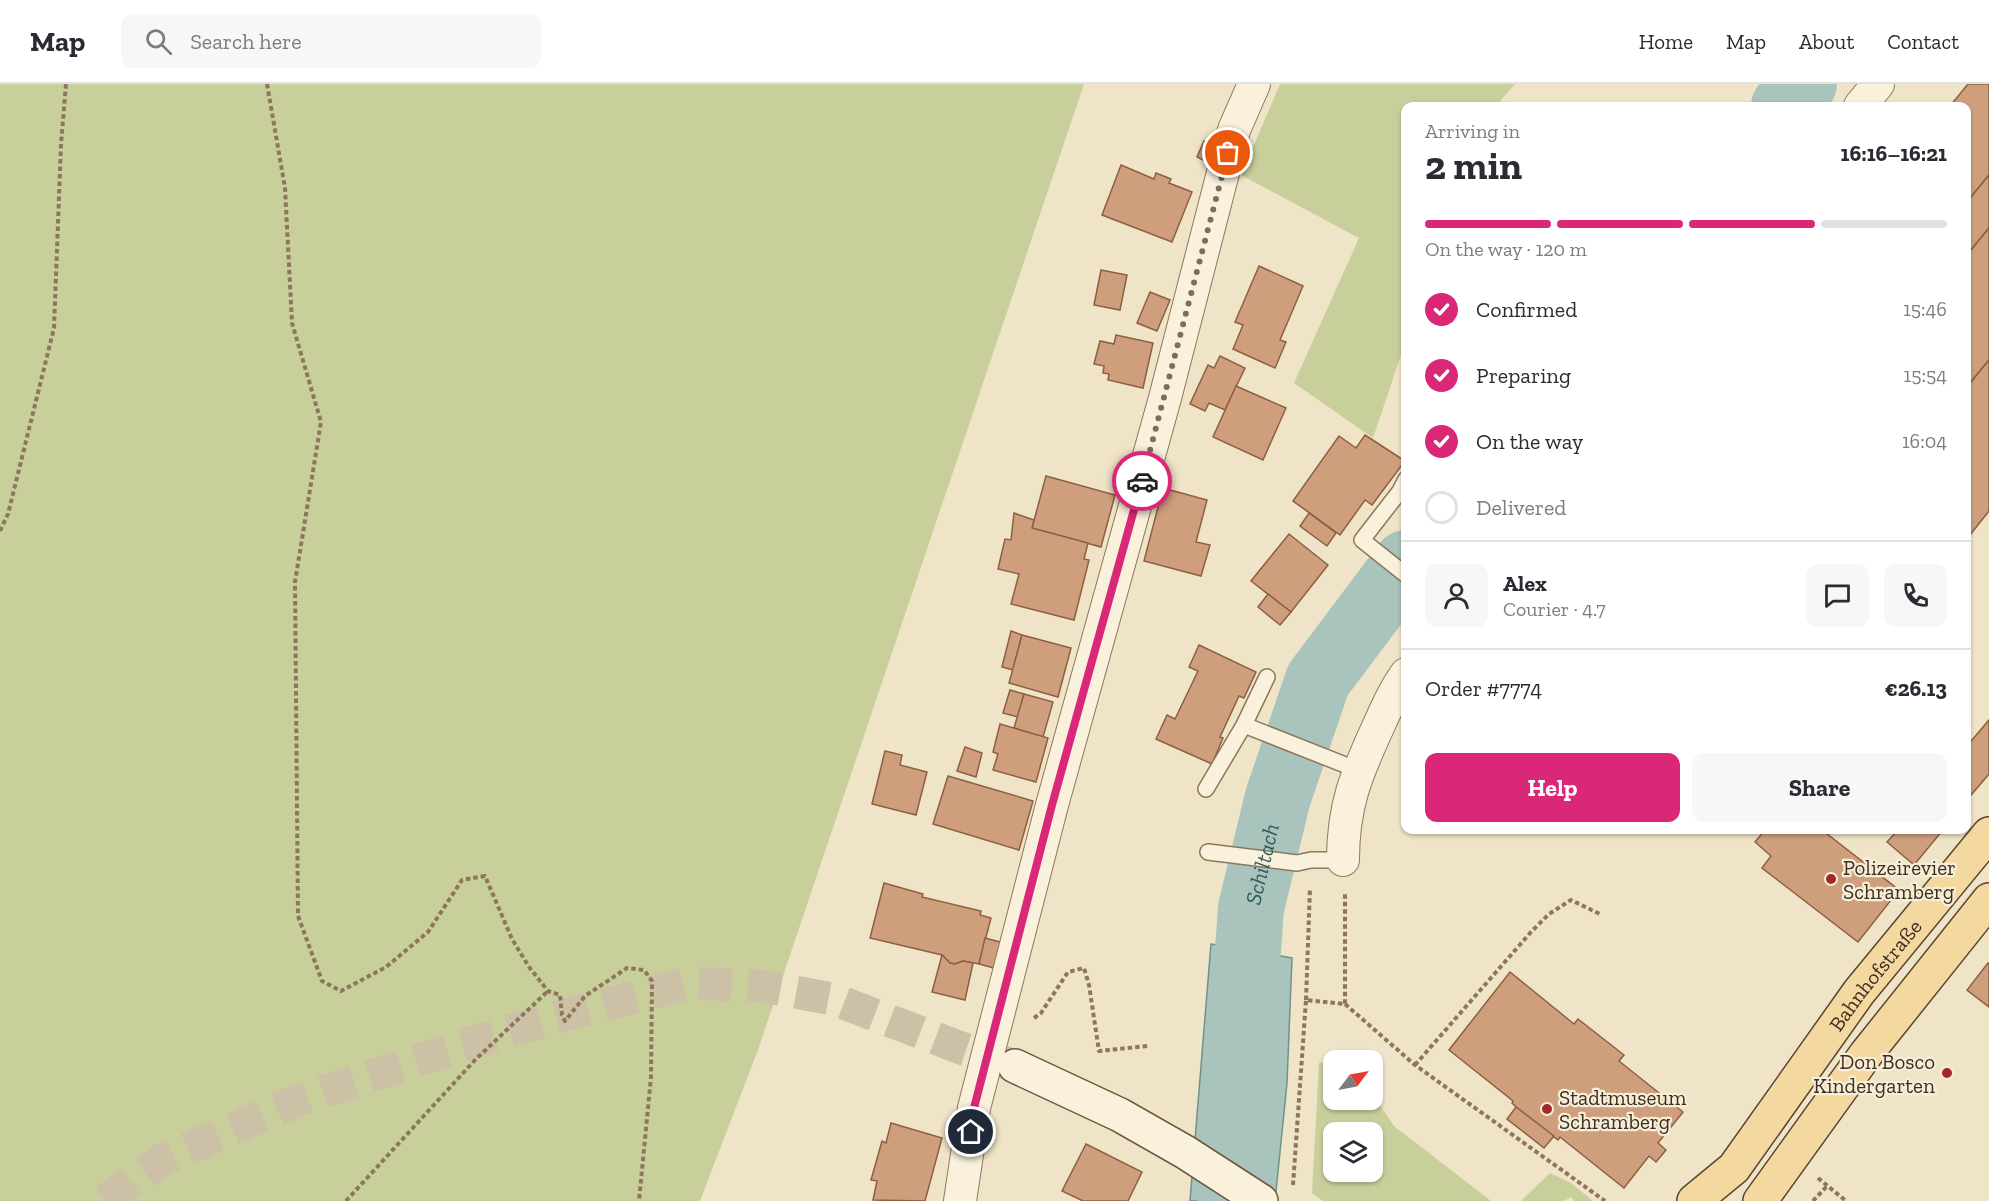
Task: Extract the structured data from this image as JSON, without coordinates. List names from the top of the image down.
{
  "streets": {
    "main road": ["Bahnhofstraße"]
  },
  "water": ["Schiltach"],
  "places": ["Polizeirevier Schramberg", "Don Bosco Kindergarten", "Stadtmuseum Schramberg"],
  "north": "top right",
  "page": {
    "header": "Map",
    "search": "Search here",
    "nav": [
      "Home",
      "Map",
      "About",
      "Contact"
    ],
    "heading": ["2 min", "Arriving in", "16:16–16:21"],
    "panel": [
      "Alex",
      "Courier · 4.7",
      "Order #7774",
      "€26.13"
    ],
    "bar": "On the way · 120 m",
    "list": [
      ["Confirmed", "15:46"],
      ["Preparing", "15:54"],
      ["On the way", "16:04"],
      "Delivered"
    ],
    "buttons": ["Help", "Share"]
  }
}
